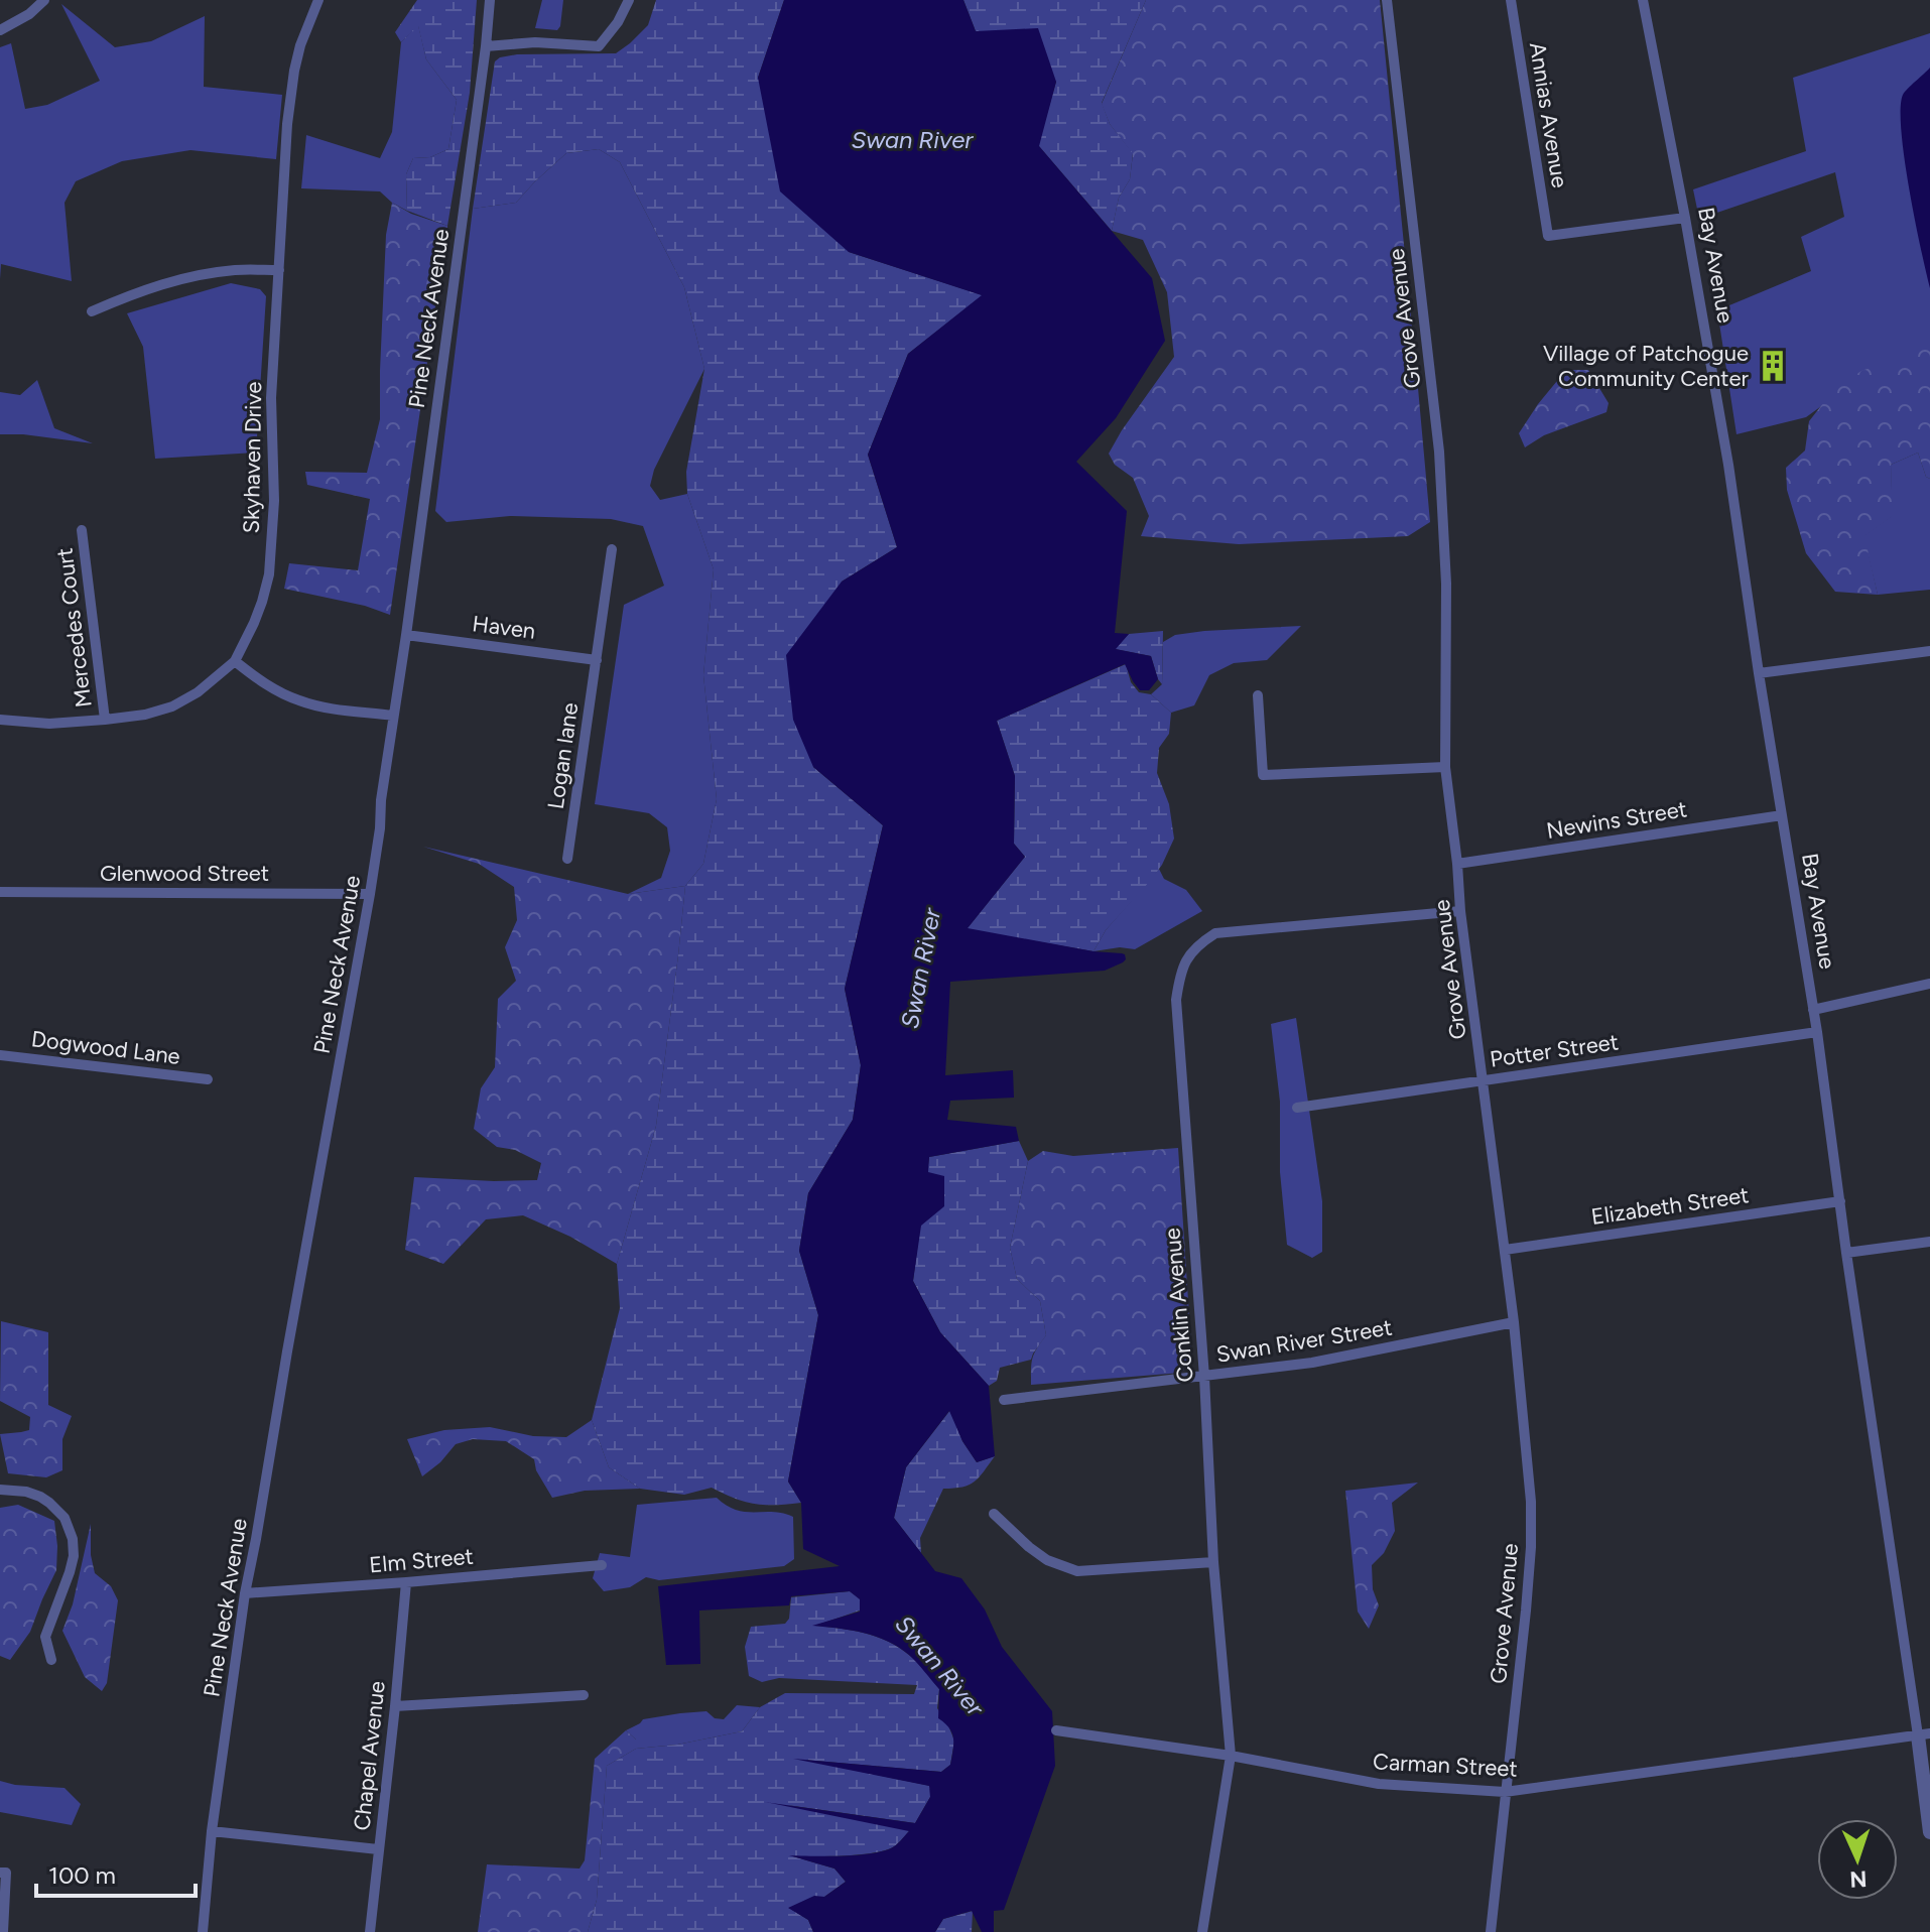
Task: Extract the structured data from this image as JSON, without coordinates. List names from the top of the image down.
{
  "streets": {
    "street": [
      "Annias Avenue",
      "Bay Avenue",
      "Pine Neck Avenue",
      "Grove Avenue",
      "Skyhaven Drive",
      "Haven",
      "Mercedes Court",
      "Logan lane",
      "Newins Street",
      "Glenwood Street",
      "Dogwood Lane",
      "Potter Street",
      "Elizabeth Street",
      "Conklin Avenue",
      "Swan River Street",
      "Elm Street",
      "Chapel Avenue",
      "Carman Street"
    ]
  },
  "crossings": [
    ["Annias Avenue", "Bay Avenue"],
    ["Bay Avenue", "Newins Street"],
    ["Bay Avenue", "Potter Street"],
    ["Bay Avenue", "Elizabeth Street"],
    ["Bay Avenue", "Carman Street"],
    ["Pine Neck Avenue", "Haven"],
    ["Pine Neck Avenue", "Glenwood Street"],
    ["Pine Neck Avenue", "Elm Street"],
    ["Grove Avenue", "Newins Street"],
    ["Grove Avenue", "Potter Street"],
    ["Grove Avenue", "Elizabeth Street"],
    ["Grove Avenue", "Conklin Avenue"],
    ["Grove Avenue", "Swan River Street"],
    ["Grove Avenue", "Carman Street"],
    ["Skyhaven Drive", "Mercedes Court"],
    ["Haven", "Logan lane"],
    ["Conklin Avenue", "Swan River Street"],
    ["Conklin Avenue", "Carman Street"],
    ["Elm Street", "Chapel Avenue"]
  ],
  "water": ["Swan River"],
  "places": {
    "building": ["Village of Patchogue Community Center"]
  },
  "scale_bar": "100 m",
  "north": "bottom"
}
